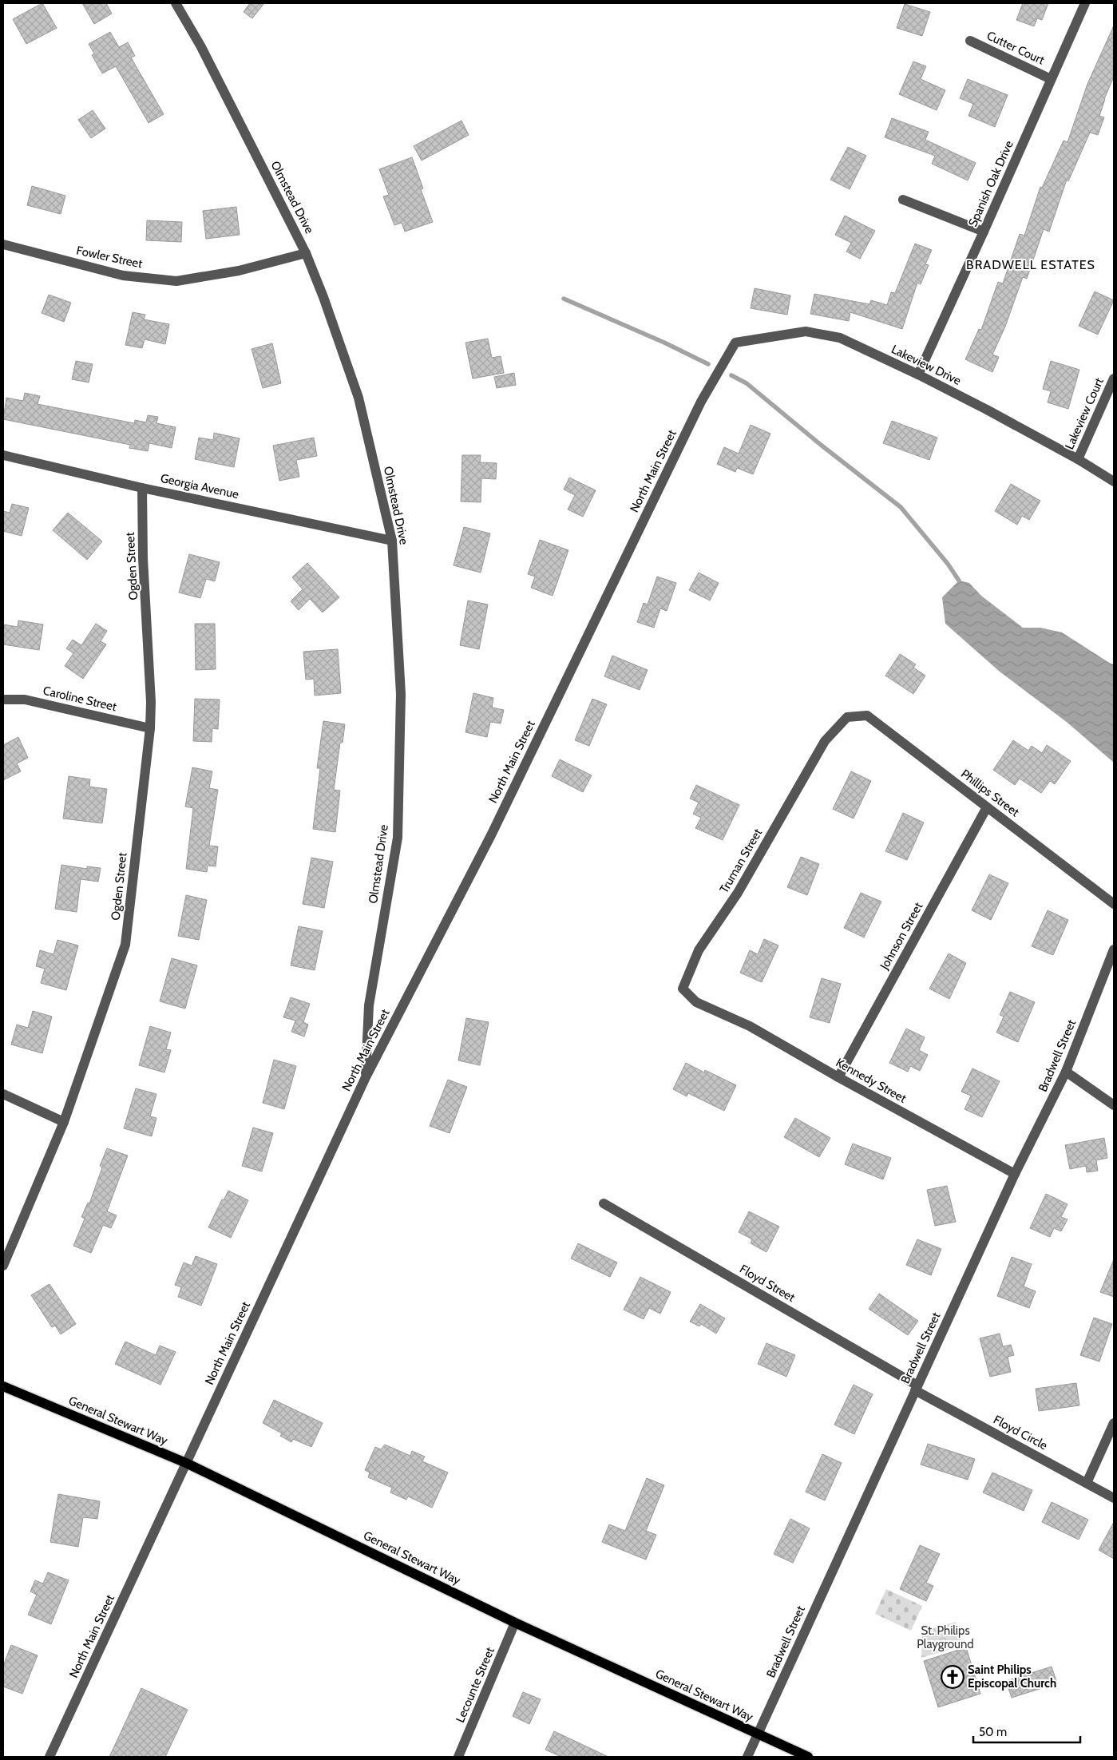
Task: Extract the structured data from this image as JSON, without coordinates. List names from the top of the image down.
{
  "streets": {
    "main road": ["General Stewart Way"],
    "street": [
      "Cutter Court",
      "Spanish Oak Drive",
      "Olmstead Drive",
      "Fowler Street",
      "Lakeview Drive",
      "Lakeview Court",
      "North Main Street",
      "Georgia Avenue",
      "Ogden Street",
      "Caroline Street",
      "Phillips Street",
      "Truman Street",
      "Johnson Street",
      "Bradwell Street",
      "Kennedy Street",
      "Floyd Street",
      "Floyd Circle",
      "Lecounte Street"
    ]
  },
  "crossings": [
    ["Cutter Court", "Spanish Oak Drive"],
    ["Spanish Oak Drive", "Lakeview Drive"],
    ["Olmstead Drive", "Fowler Street"],
    ["Olmstead Drive", "North Main Street"],
    ["Olmstead Drive", "Georgia Avenue"],
    ["Lakeview Drive", "Lakeview Court"],
    ["Lakeview Drive", "North Main Street"],
    ["North Main Street", "General Stewart Way"],
    ["Georgia Avenue", "Ogden Street"],
    ["Ogden Street", "Caroline Street"],
    ["Phillips Street", "Truman Street"],
    ["Phillips Street", "Johnson Street"],
    ["Truman Street", "Kennedy Street"],
    ["Johnson Street", "Kennedy Street"],
    ["Bradwell Street", "Kennedy Street"],
    ["Bradwell Street", "Floyd Street"],
    ["Bradwell Street", "General Stewart Way"],
    ["Bradwell Street", "Floyd Circle"],
    ["Floyd Street", "Floyd Circle"],
    ["General Stewart Way", "Lecounte Street"]
  ],
  "districts": ["BRADWELL ESTATES"],
  "parks": ["St. Philips Playground"],
  "places": {
    "church": ["Saint Philips Episcopal Church"]
  },
  "scale_bar": "50 m"
}
